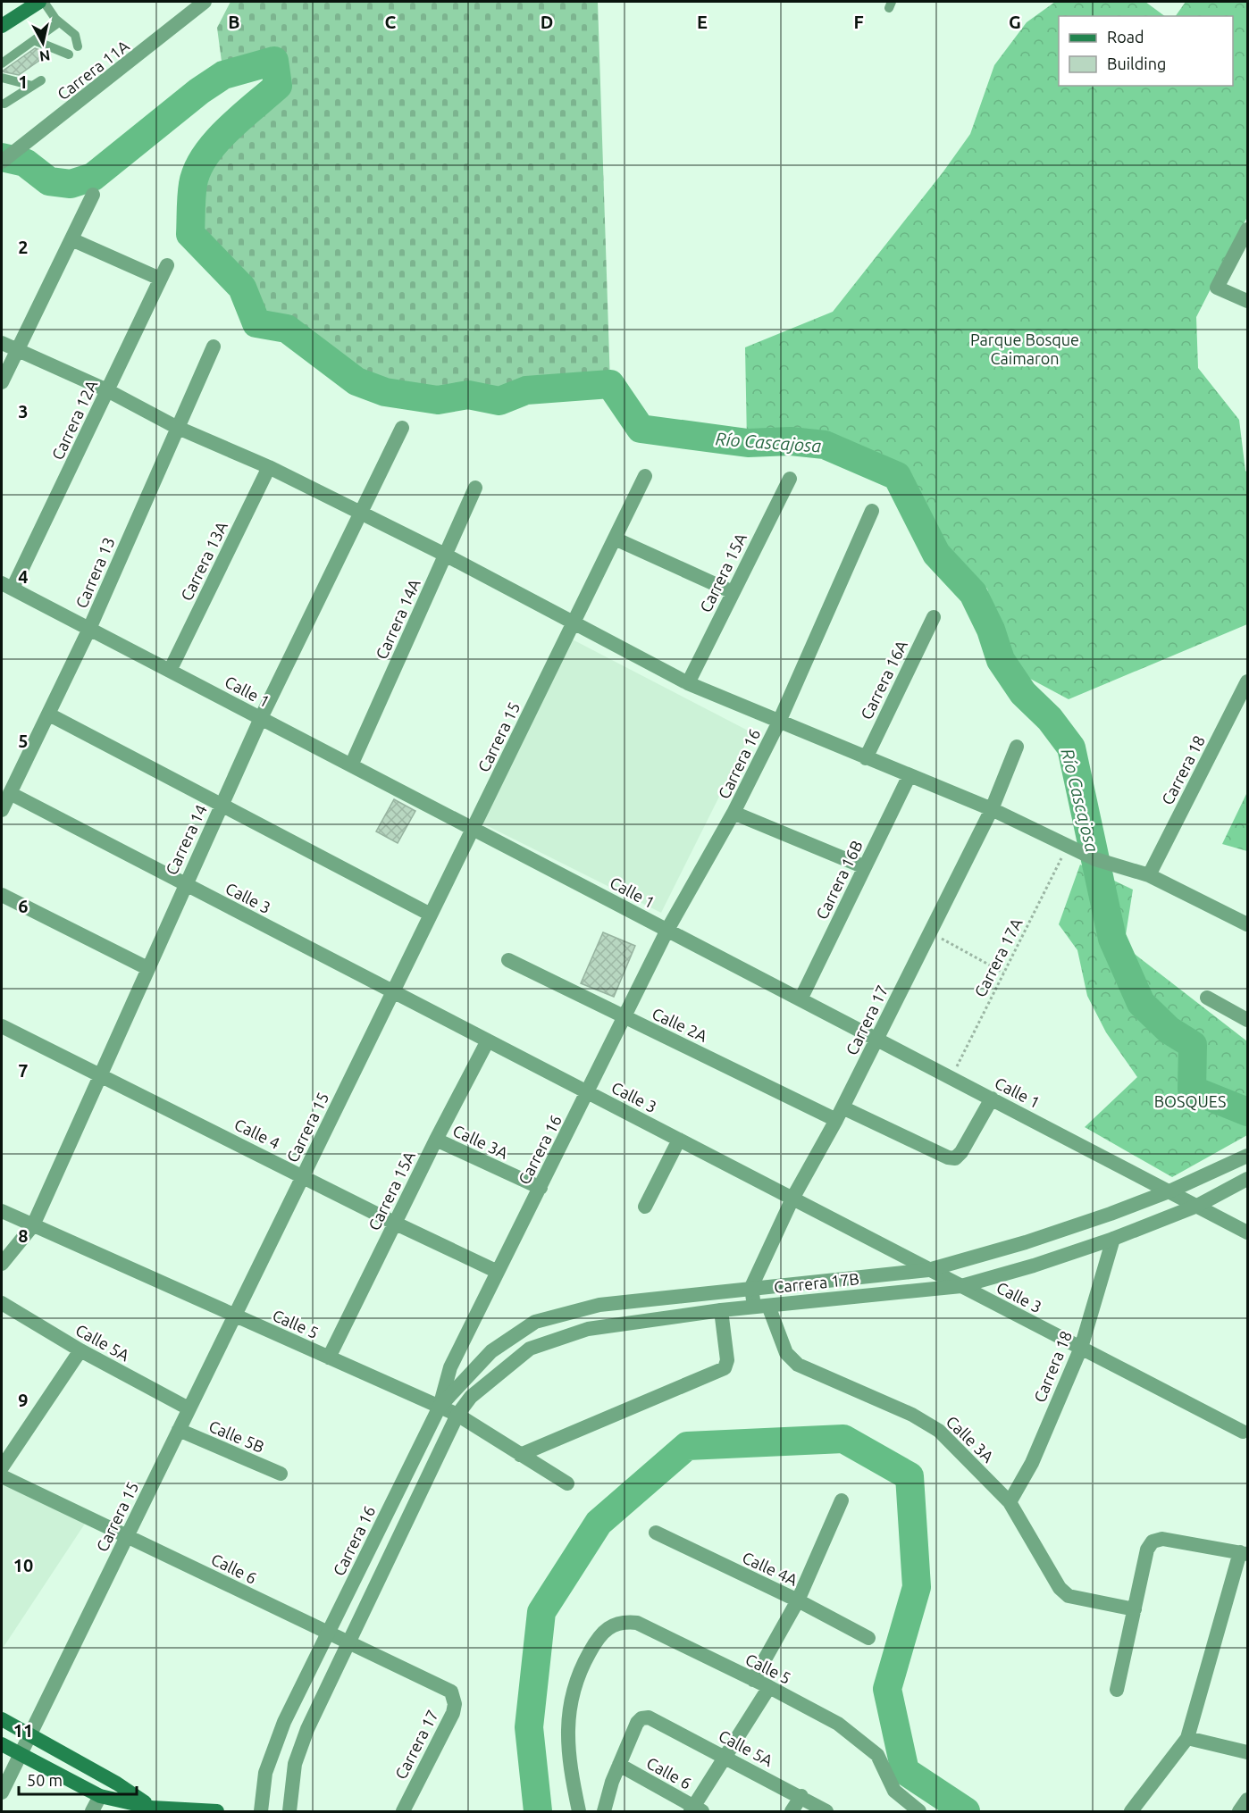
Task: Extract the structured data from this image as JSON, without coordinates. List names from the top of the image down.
{
  "streets": {
    "street": [
      "Carrera 11A",
      "Carrera 12A",
      "Carrera 13A",
      "Carrera 13",
      "Carrera 15A",
      "Carrera 14A",
      "Carrera 16A",
      "Calle 1",
      "Carrera 15",
      "Carrera 16",
      "Carrera 18",
      "Carrera 14",
      "Carrera 16B",
      "Calle 3",
      "Carrera 17",
      "Calle 2A",
      "Calle 4",
      "Calle 3A",
      "Carrera 17B",
      "Calle 5",
      "Calle 5A",
      "Calle 5B",
      "Calle 6",
      "Calle 4A"
    ],
    "path": ["Carrera 17A"]
  },
  "crossings": [
    ["Carrera 12A", "Calle 1"],
    ["Carrera 13A", "Calle 1"],
    ["Carrera 13", "Calle 1"],
    ["Carrera 13", "Calle 3"],
    ["Carrera 15A", "Calle 3"],
    ["Carrera 15A", "Calle 4"],
    ["Carrera 15A", "Calle 3A"],
    ["Carrera 15A", "Calle 5"],
    ["Carrera 14A", "Calle 1"],
    ["Calle 1", "Carrera 15"],
    ["Calle 1", "Carrera 16"],
    ["Calle 1", "Carrera 14"],
    ["Calle 1", "Carrera 16B"],
    ["Calle 1", "Carrera 17A"],
    ["Calle 1", "Carrera 17"],
    ["Calle 1", "Calle 2A"],
    ["Calle 1", "Carrera 17B"],
    ["Carrera 15", "Calle 3"],
    ["Carrera 15", "Calle 4"],
    ["Carrera 15", "Calle 5"],
    ["Carrera 15", "Calle 5A"],
    ["Carrera 15", "Calle 5B"],
    ["Carrera 15", "Calle 6"],
    ["Carrera 16", "Calle 3"],
    ["Carrera 16", "Calle 2A"],
    ["Carrera 16", "Calle 4"],
    ["Carrera 16", "Calle 3A"],
    ["Carrera 16", "Carrera 17B"],
    ["Carrera 16", "Calle 5"],
    ["Carrera 16", "Calle 6"],
    ["Carrera 18", "Calle 3"],
    ["Carrera 18", "Calle 3A"],
    ["Carrera 18", "Carrera 17B"],
    ["Carrera 14", "Calle 3"],
    ["Carrera 14", "Calle 4"],
    ["Carrera 14", "Calle 5"],
    ["Calle 3", "Carrera 17"],
    ["Calle 3", "Carrera 17B"],
    ["Carrera 17", "Calle 2A"],
    ["Carrera 17", "Carrera 17B"],
    ["Carrera 17", "Calle 6"],
    ["Calle 3A", "Carrera 17B"],
    ["Carrera 17B", "Calle 5"],
    ["Calle 5A", "Calle 6"]
  ],
  "water": ["Río Cascajosa"],
  "parks": ["Parque Bosque Caimaron", "BOSQUES"],
  "legend": ["Road", "Building"],
  "scale_bar": "50 m",
  "north": "bottom",
  "grid": {
    "columns": [
      "B",
      "C",
      "D",
      "E",
      "F",
      "G"
    ],
    "rows": [
      "1",
      "2",
      "3",
      "4",
      "5",
      "6",
      "7",
      "8",
      "9",
      "10",
      "11"
    ]
  }
}
